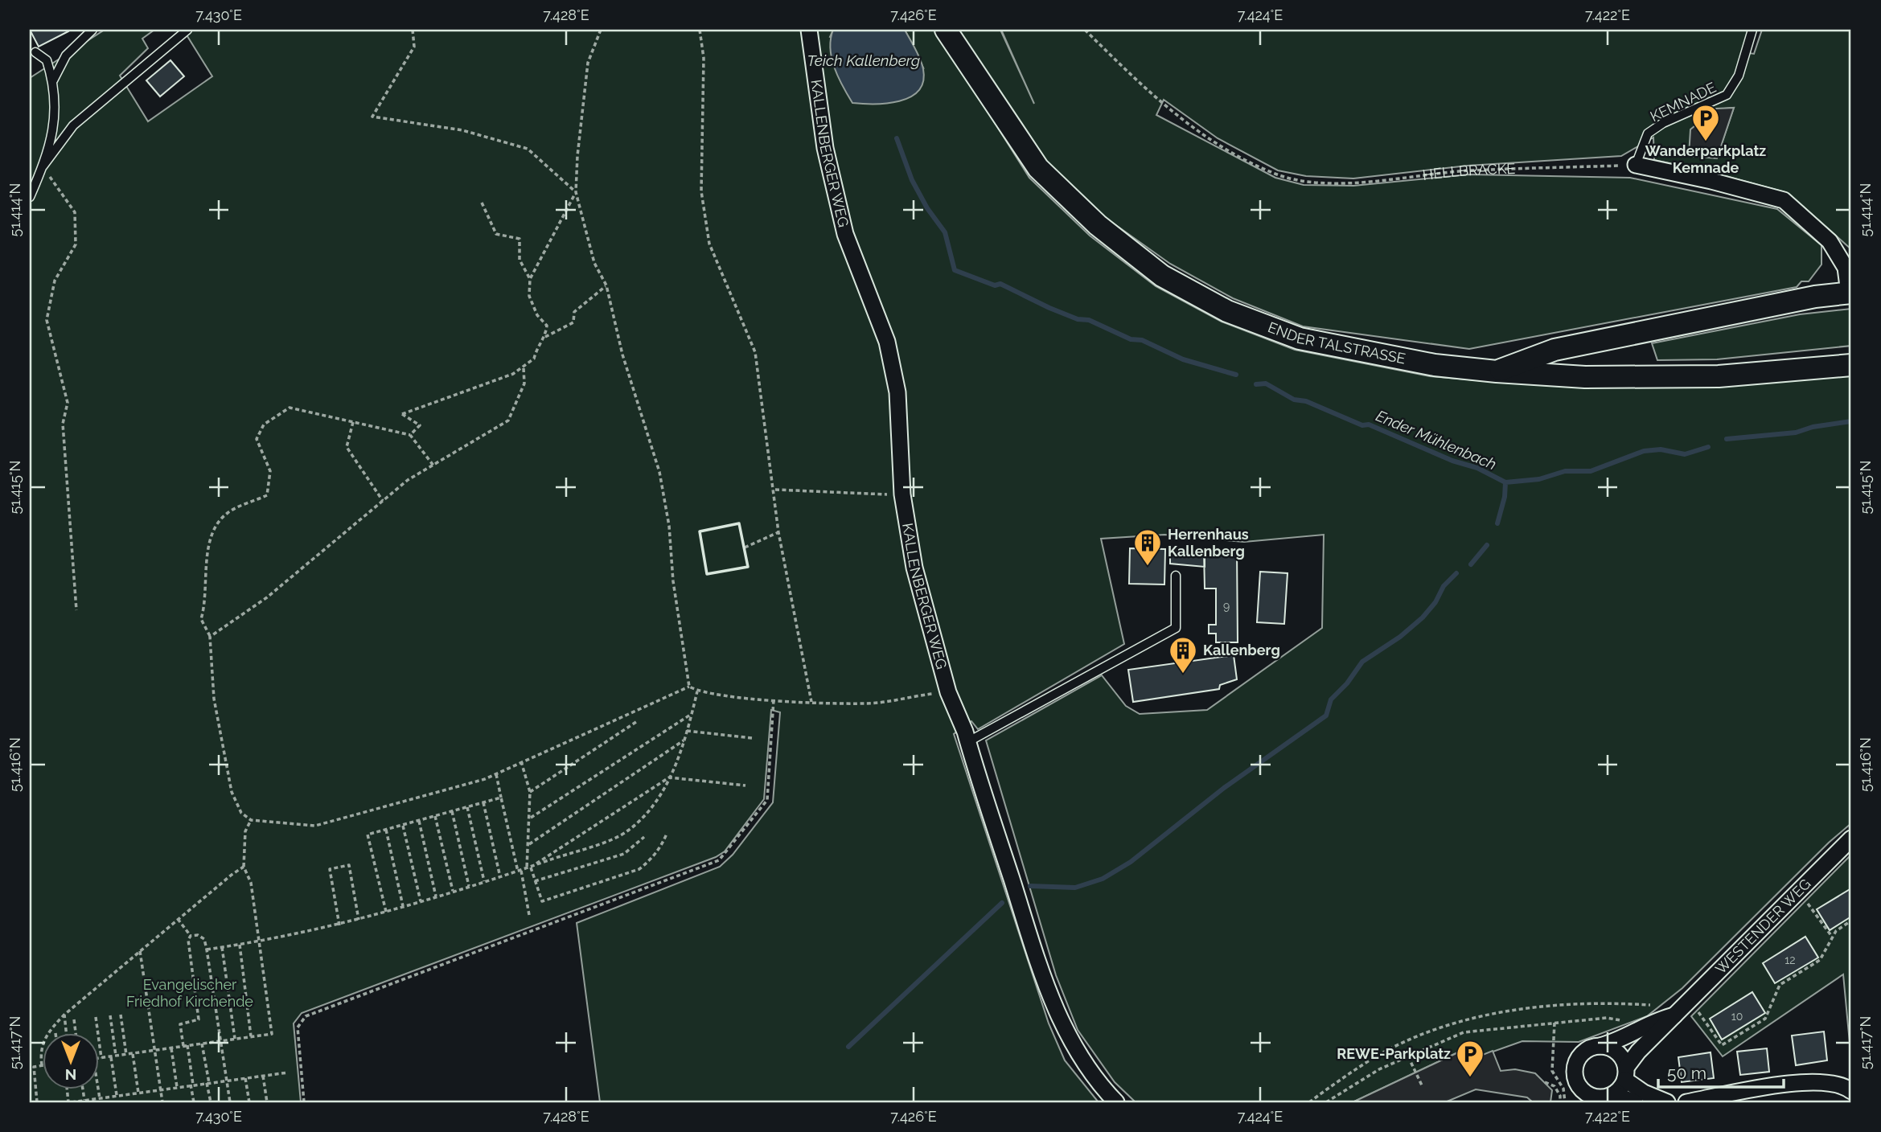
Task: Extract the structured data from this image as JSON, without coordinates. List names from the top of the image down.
{
  "streets": {
    "main road": ["ENDER TALSTRASSE"],
    "street": ["KALLENBERGER WEG", "WESTENDER WEG"],
    "lane": ["KEMNADE"],
    "path": ["HELLBRACKE"]
  },
  "crossings": [
    ["KEMNADE", "HELLBRACKE"]
  ],
  "water": ["Teich Kallenberg", "Ender Mühlenbach"],
  "parks": ["Evangelischer Friedhof Kirchende"],
  "places": {
    "parking": ["Wanderparkplatz Kemnade", "REWE-Parkplatz"],
    "building": ["Herrenhaus Kallenberg", "Kallenberg"]
  },
  "house_numbers": ["9", "12", "10"],
  "scale_bar": "50 m",
  "north": "bottom",
  "coordinates": [
    "7.430°E",
    "7.428°E",
    "7.426°E",
    "7.424°E",
    "7.422°E",
    "51.414°N",
    "51.415°N",
    "51.416°N",
    "51.417°N"
  ]
}
